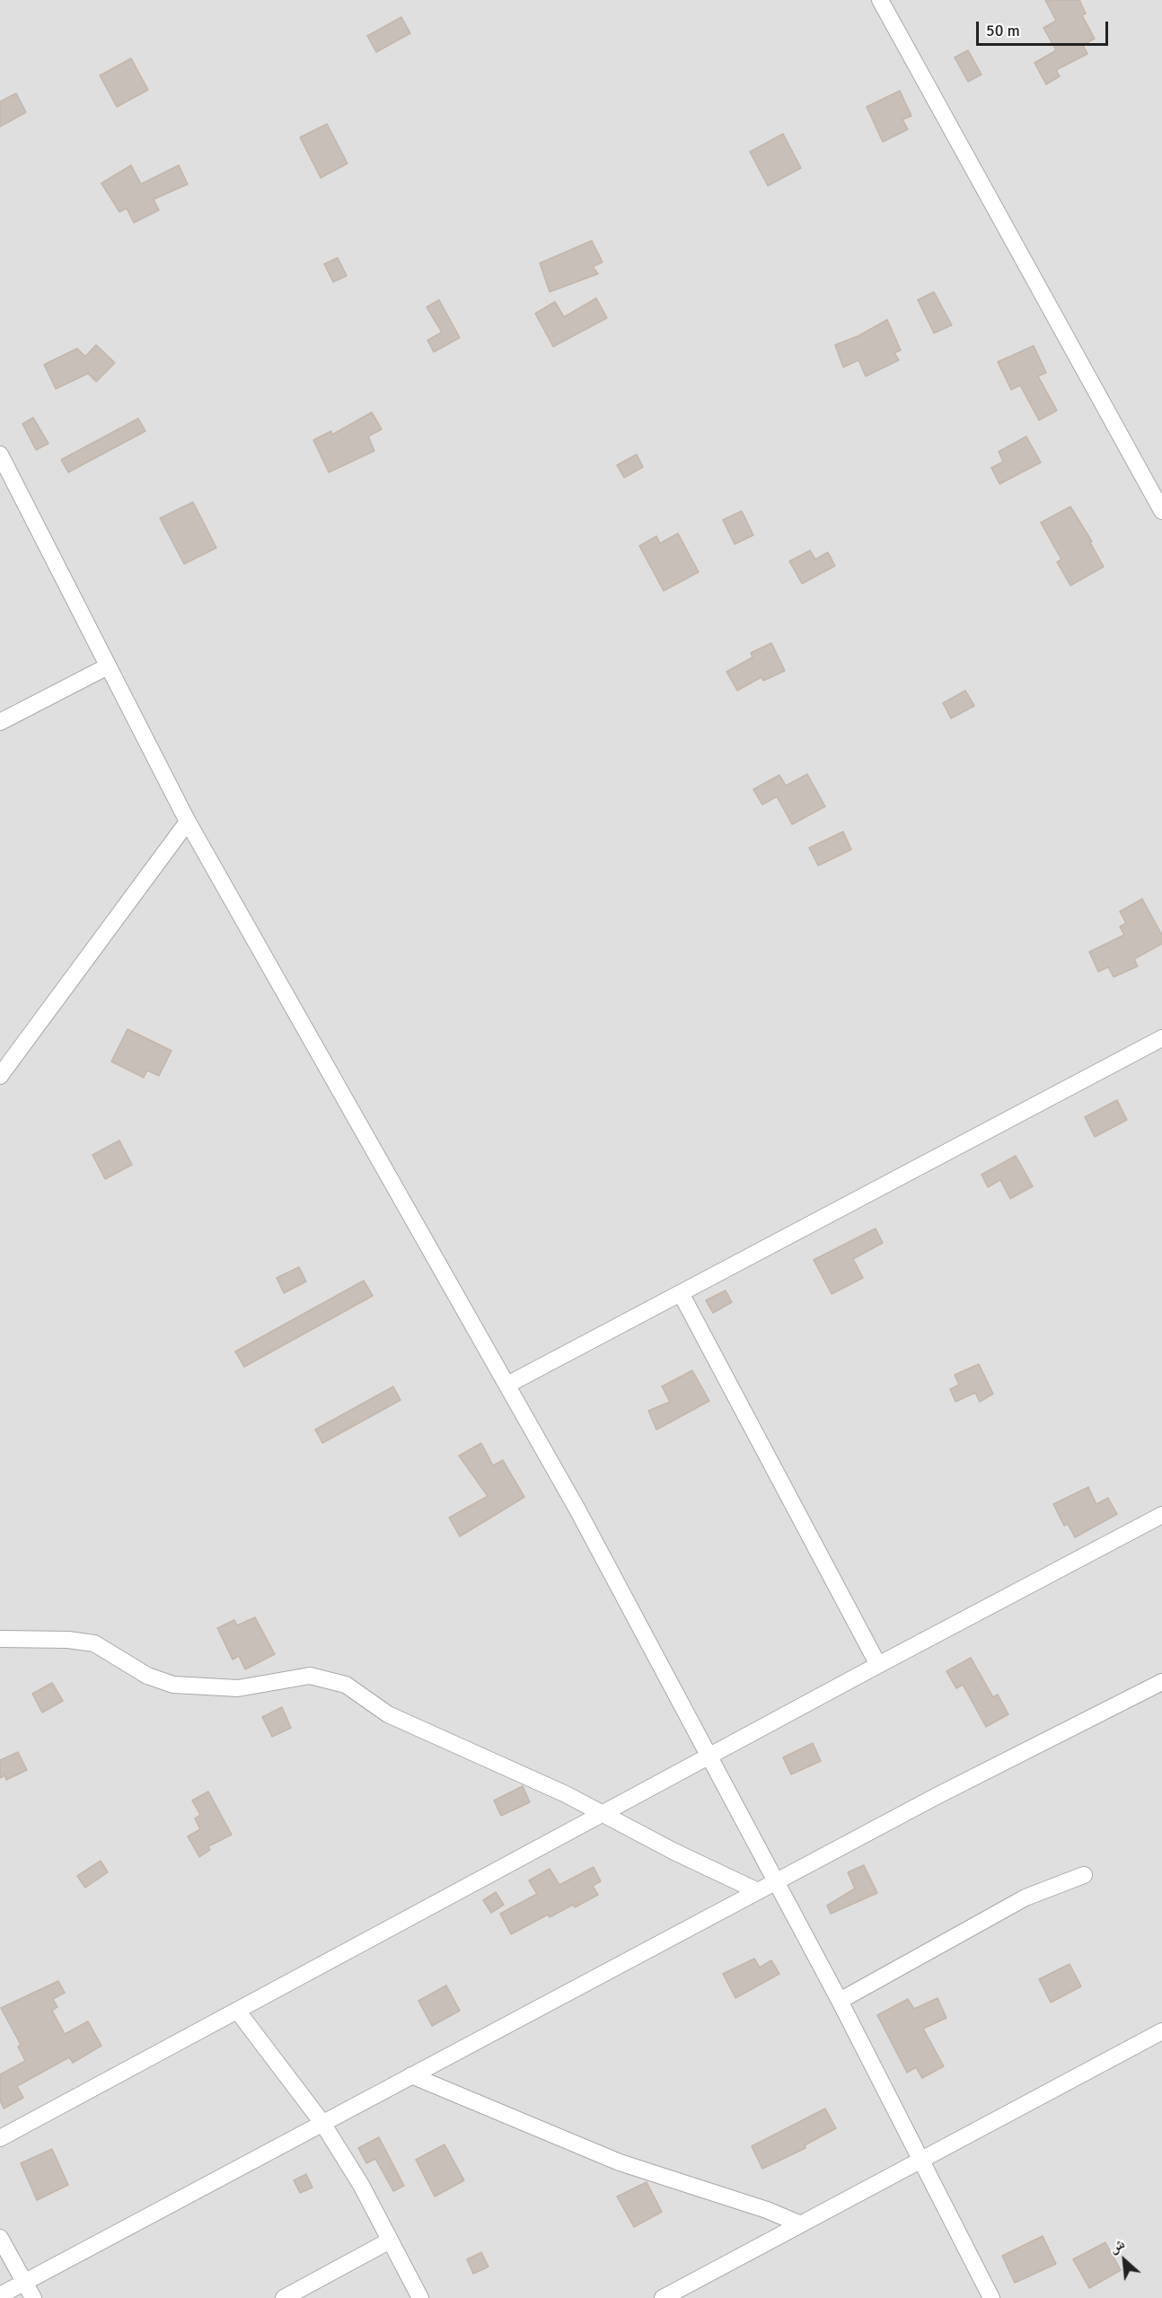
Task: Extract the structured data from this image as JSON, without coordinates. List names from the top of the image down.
{
  "scale_bar": "50 m",
  "north": "top left"
}
